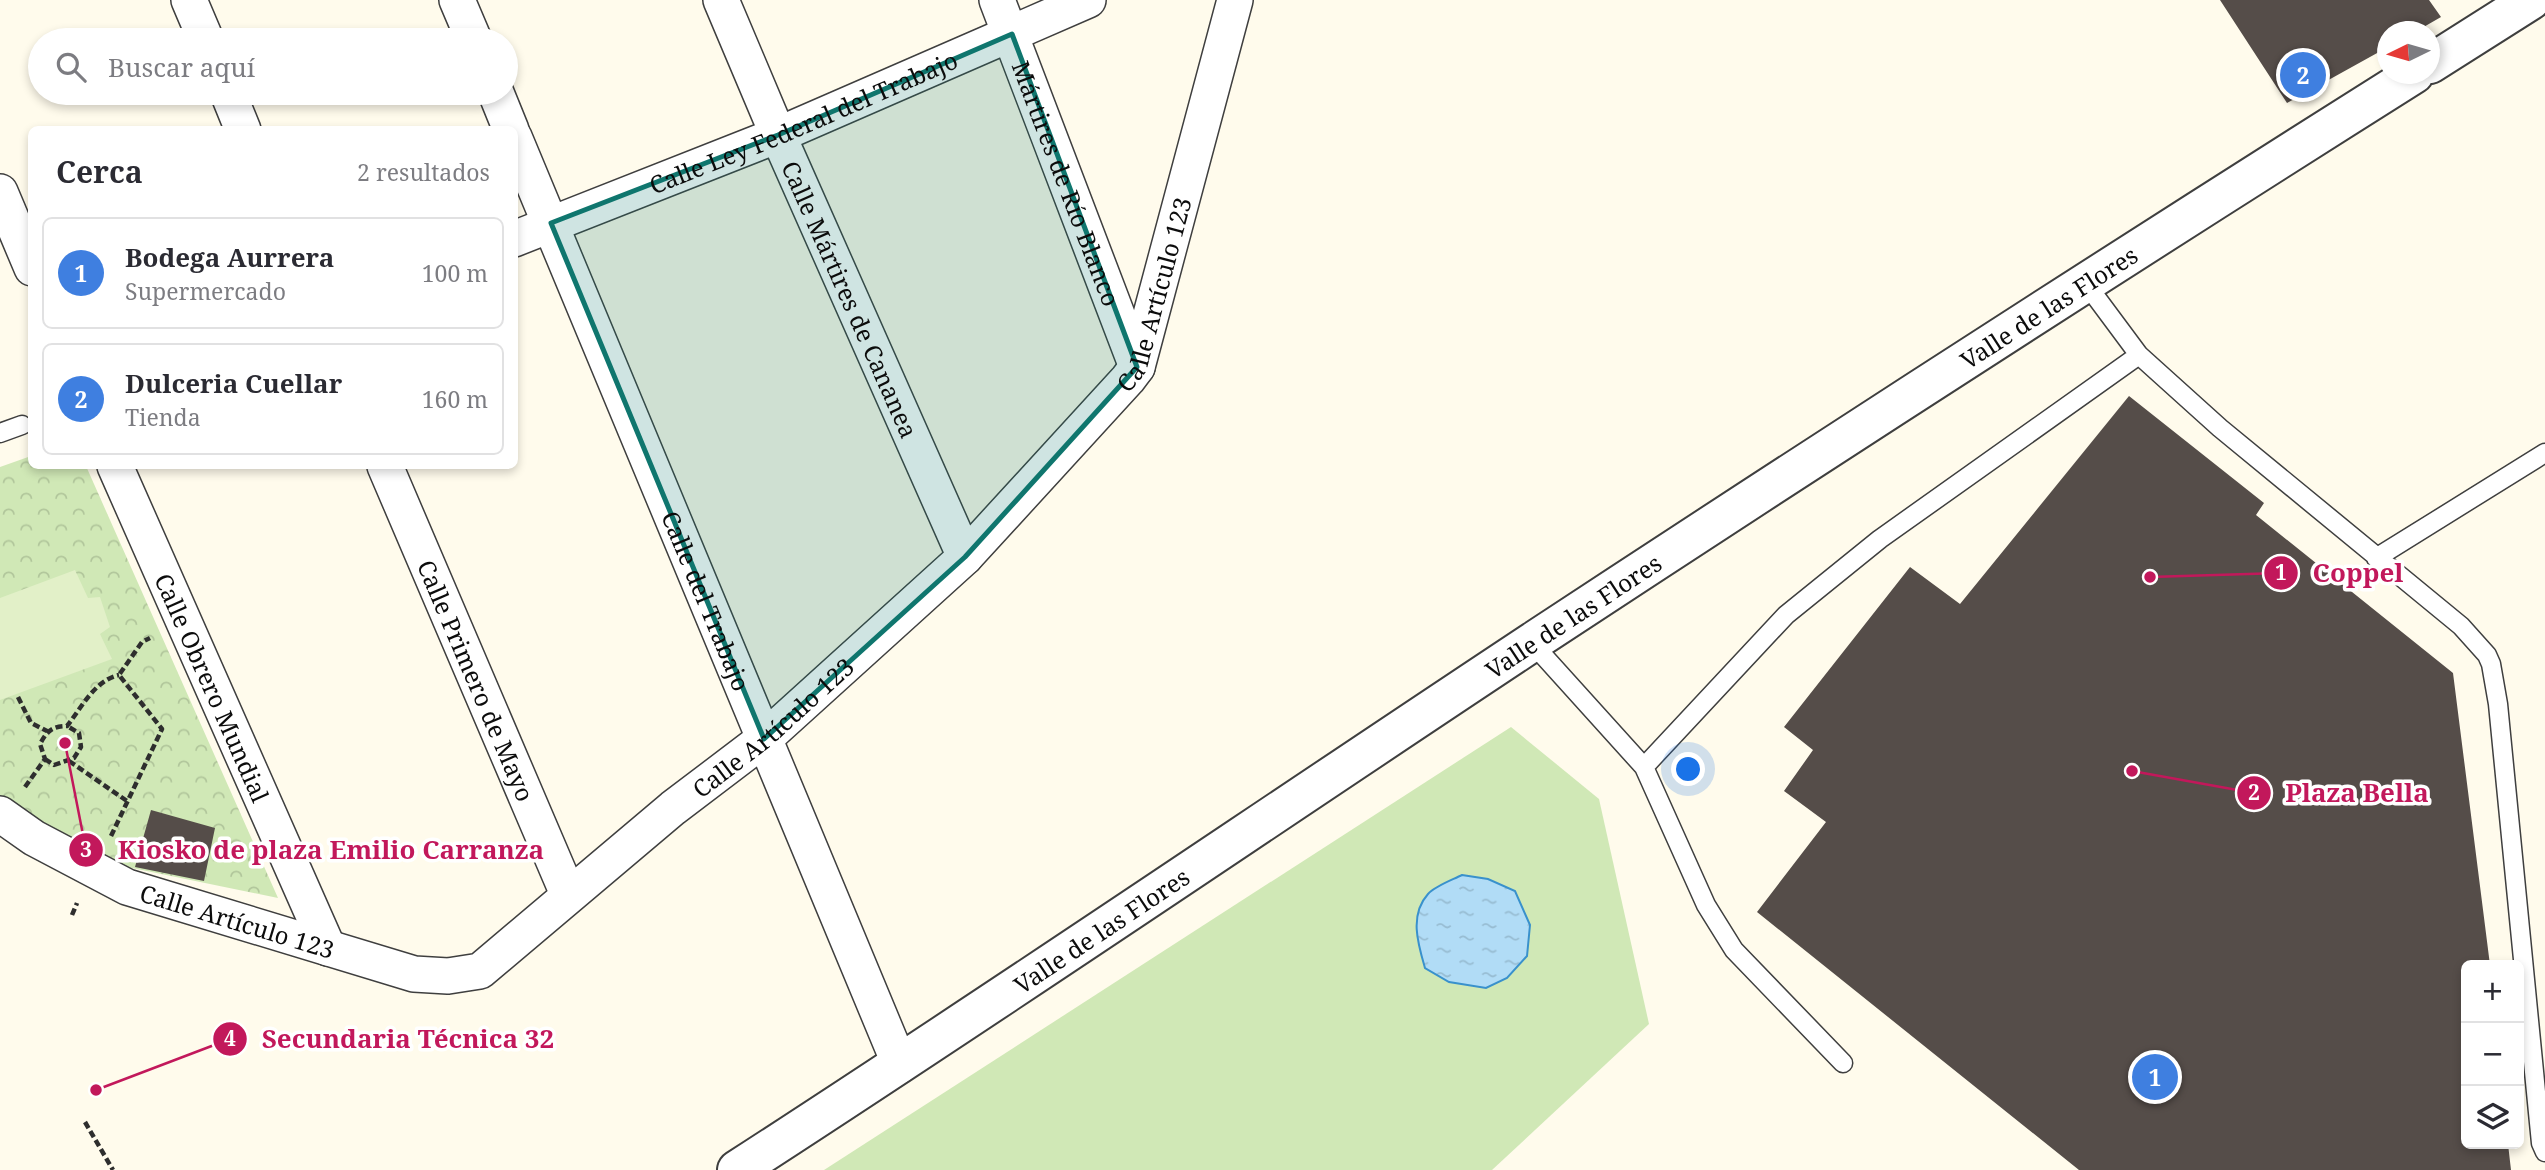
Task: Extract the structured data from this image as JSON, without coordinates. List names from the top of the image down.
{
  "streets": {
    "street": [
      "Calle Ley Federal del Trabajo",
      "Mártires de Río Blanco",
      "Calle Artículo 123",
      "Calle Mártires de Cananea",
      "Valle de las Flores",
      "Calle del Trabajo",
      "Calle Primero de Mayo",
      "Calle Obrero Mundial"
    ]
  },
  "crossings": [
    ["Calle Ley Federal del Trabajo", "Mártires de Río Blanco"],
    ["Calle Ley Federal del Trabajo", "Calle Mártires de Cananea"],
    ["Calle Ley Federal del Trabajo", "Calle del Trabajo"],
    ["Mártires de Río Blanco", "Calle Artículo 123"],
    ["Calle Artículo 123", "Calle Mártires de Cananea"],
    ["Calle Artículo 123", "Calle del Trabajo"],
    ["Calle Artículo 123", "Calle Primero de Mayo"],
    ["Calle Artículo 123", "Calle Obrero Mundial"],
    ["Valle de las Flores", "Calle del Trabajo"]
  ],
  "places": [
    "Coppel",
    "Kiosko de plaza Emilio Carranza",
    "Plaza Bella",
    "Secundaria Técnica 32"
  ],
  "north": "left",
  "page": {
    "search": "Buscar aquí",
    "pins": ["2", "1"],
    "heading": ["Cerca", "2 resultados"],
    "list": [
      {
        "mark": "1",
        "name": "Bodega Aurrera",
        "note": "Supermercado",
        "value": "100 m"
      },
      {
        "mark": "2",
        "name": "Dulceria Cuellar",
        "note": "Tienda",
        "value": "160 m"
      }
    ],
    "map_buttons": ["+", "−"]
  }
}
